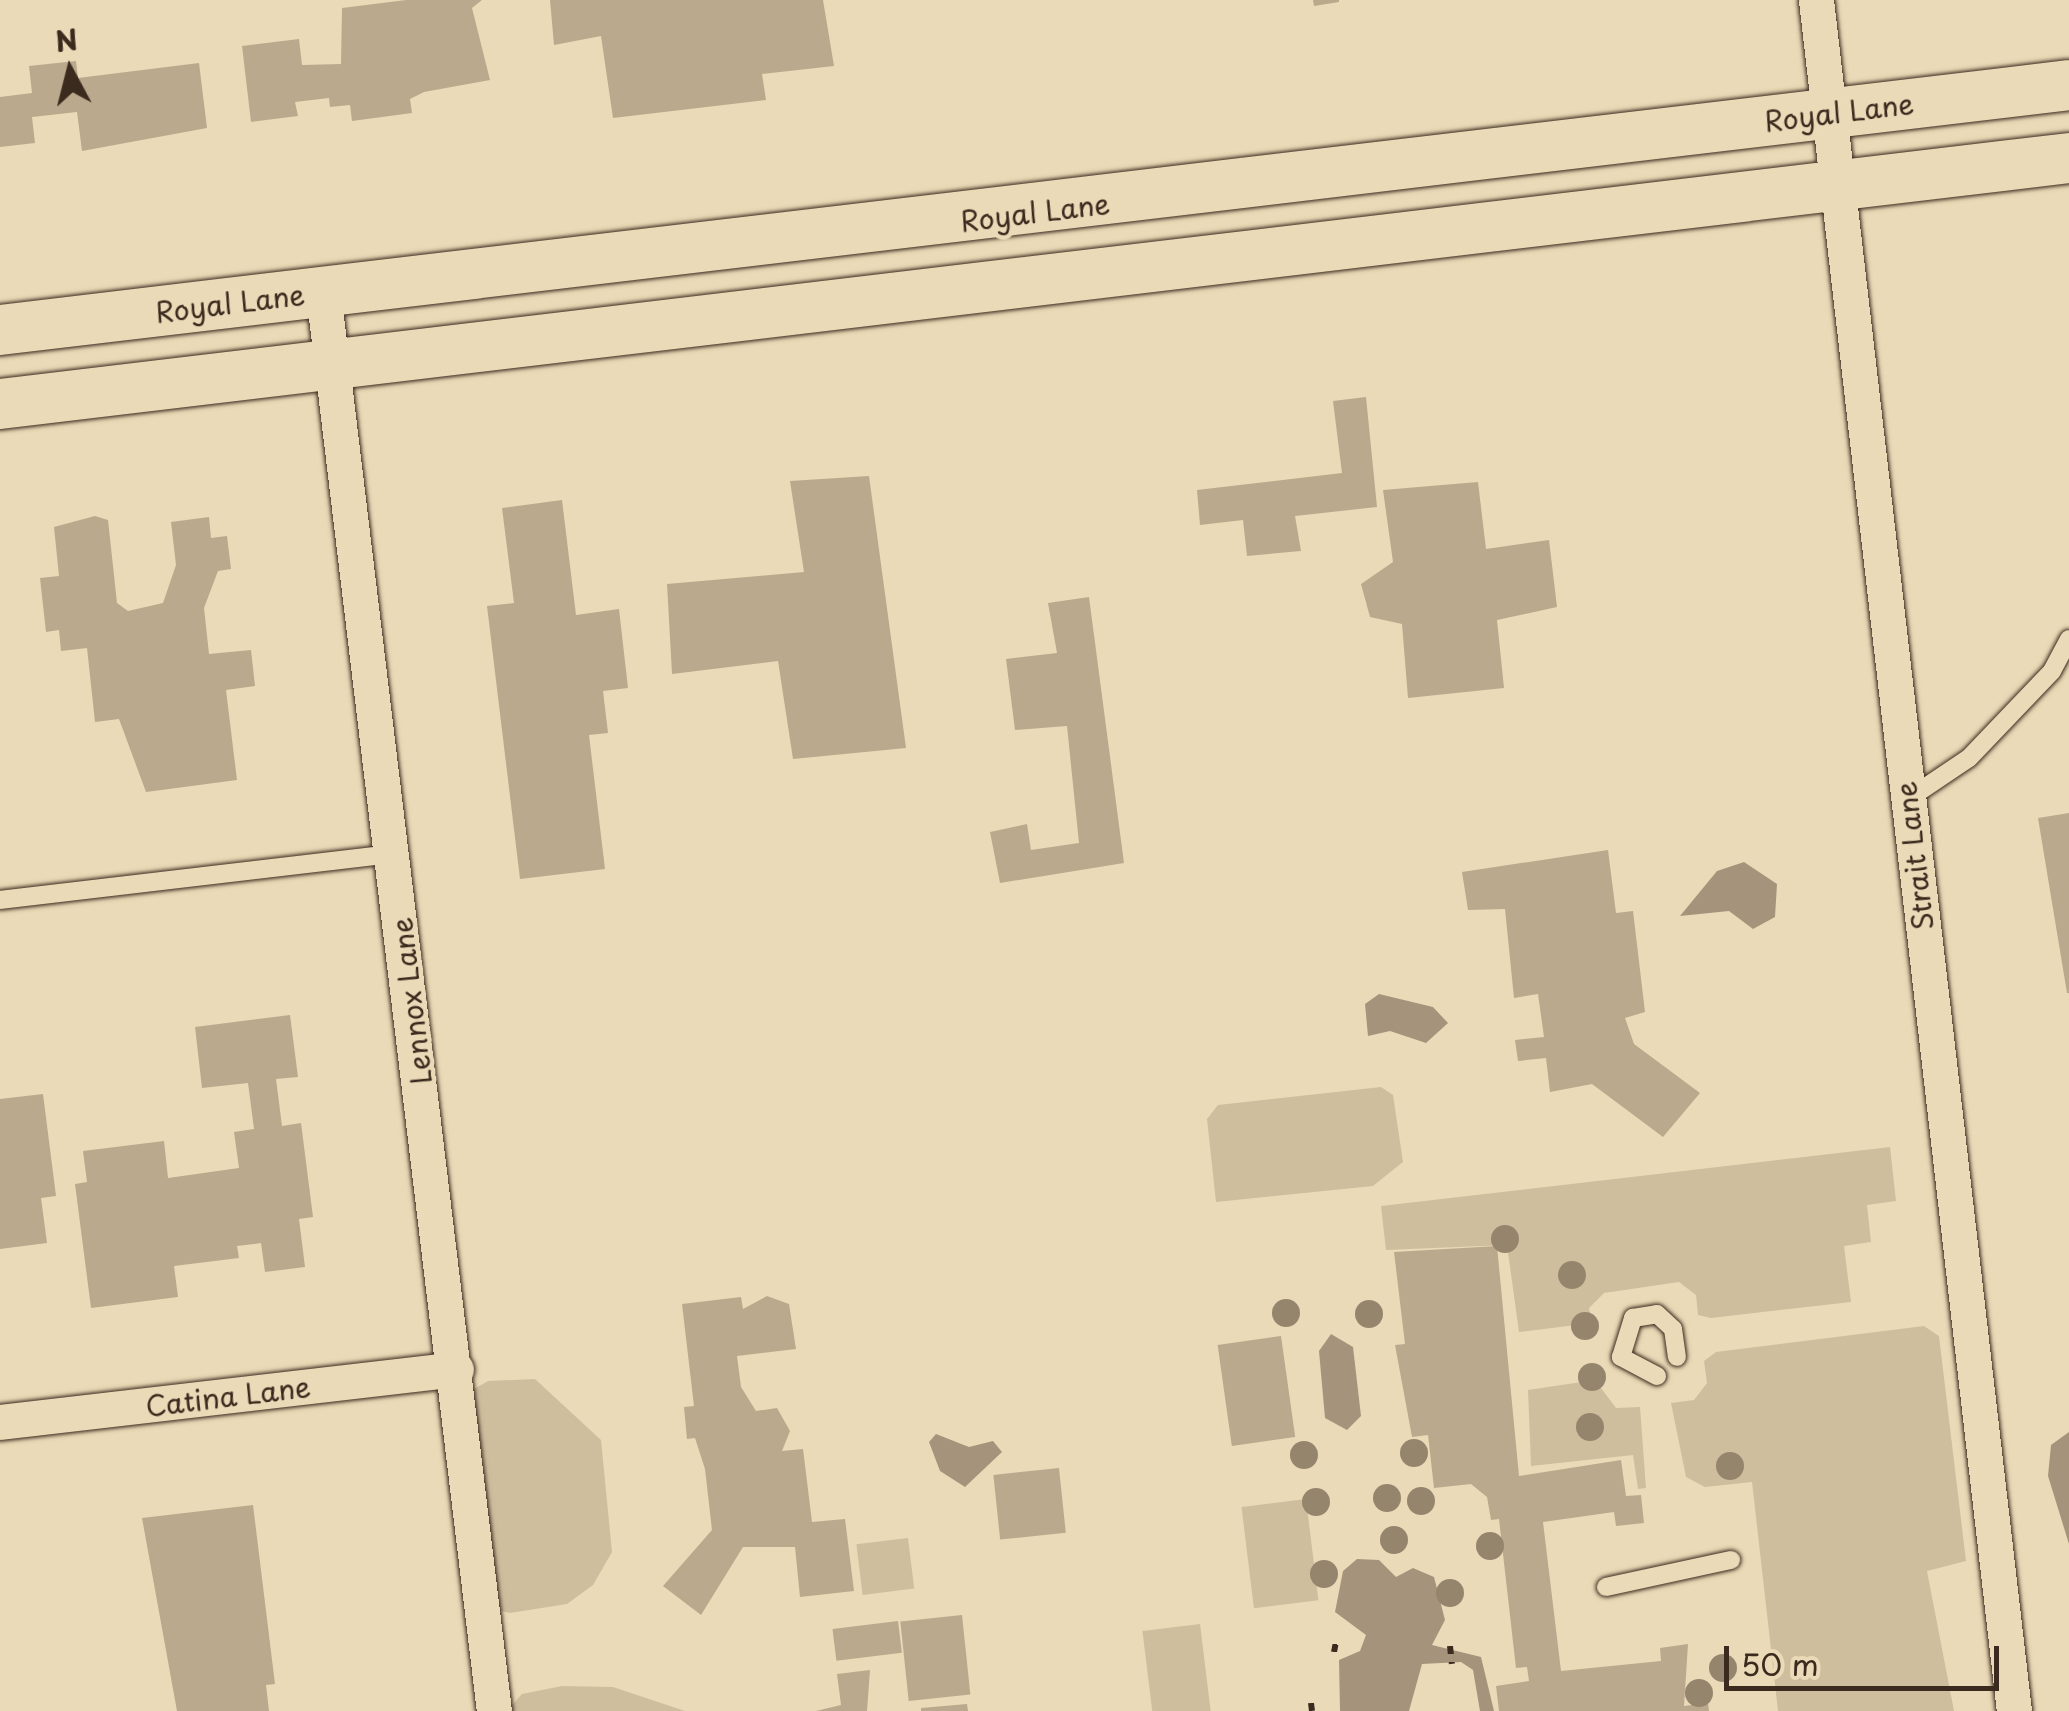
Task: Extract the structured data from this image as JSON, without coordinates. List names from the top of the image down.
{
  "streets": {
    "main road": ["Royal Lane"],
    "street": ["Strait Lane", "Lennox Lane", "Catina Lane"]
  },
  "crossings": [
    ["Royal Lane", "Strait Lane"],
    ["Royal Lane", "Lennox Lane"],
    ["Lennox Lane", "Catina Lane"]
  ],
  "scale_bar": "50 m",
  "north": "top"
}
